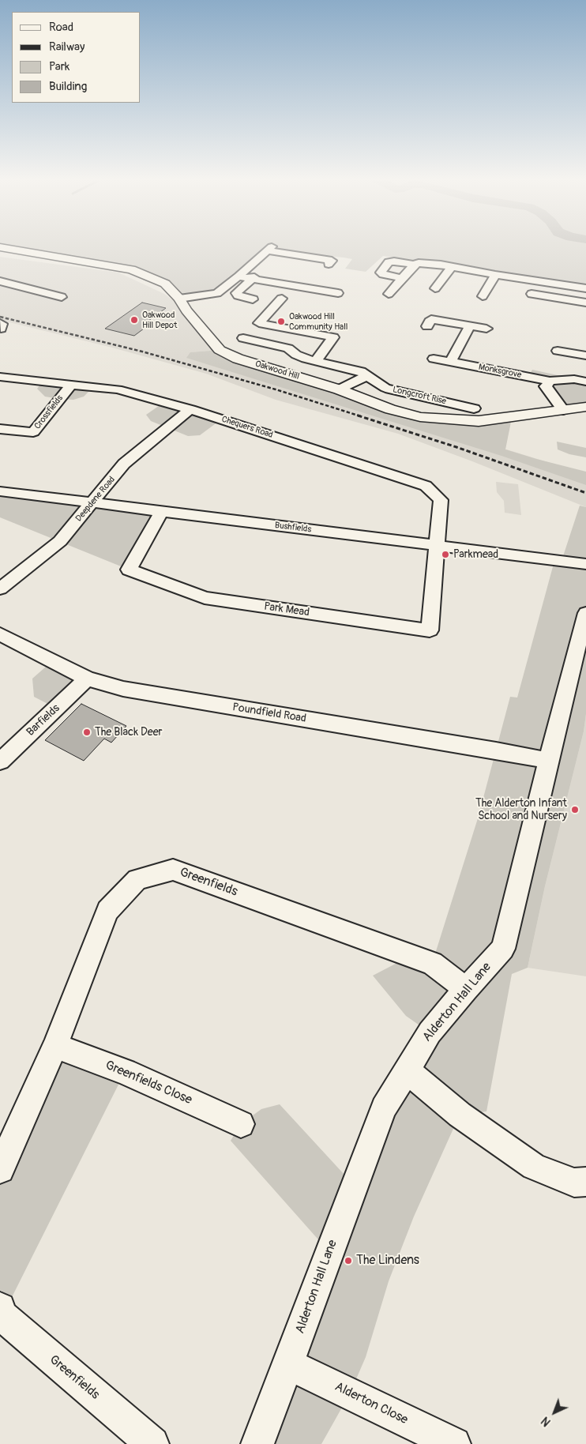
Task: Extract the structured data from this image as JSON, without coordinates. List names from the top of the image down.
{
  "streets": {
    "street": [
      "Oakwood Hill",
      "Monksgrove",
      "Longcroft Rise",
      "Crossfields",
      "Chequers Road",
      "Deepdene Road",
      "Bushfields",
      "Park Mead",
      "Poundfield Road",
      "Barfields",
      "Greenfields",
      "Alderton Hall Lane",
      "Greenfields Close",
      "Alderton Close"
    ]
  },
  "crossings": [
    ["Crossfields", "Chequers Road"],
    ["Chequers Road", "Deepdene Road"],
    ["Chequers Road", "Bushfields"],
    ["Chequers Road", "Park Mead"],
    ["Deepdene Road", "Bushfields"],
    ["Bushfields", "Park Mead"],
    ["Poundfield Road", "Barfields"],
    ["Poundfield Road", "Alderton Hall Lane"],
    ["Greenfields", "Alderton Hall Lane"],
    ["Greenfields", "Greenfields Close"],
    ["Alderton Hall Lane", "Alderton Close"]
  ],
  "places": [
    "Oakwood Hill Depot",
    "Oakwood Hill Community Hall",
    "Parkmead",
    "The Black Deer",
    "The Alderton Infant School and Nursery",
    "The Lindens"
  ],
  "legend": [
    "Road",
    "Railway",
    "Park",
    "Building"
  ],
  "north": "bottom left"
}
